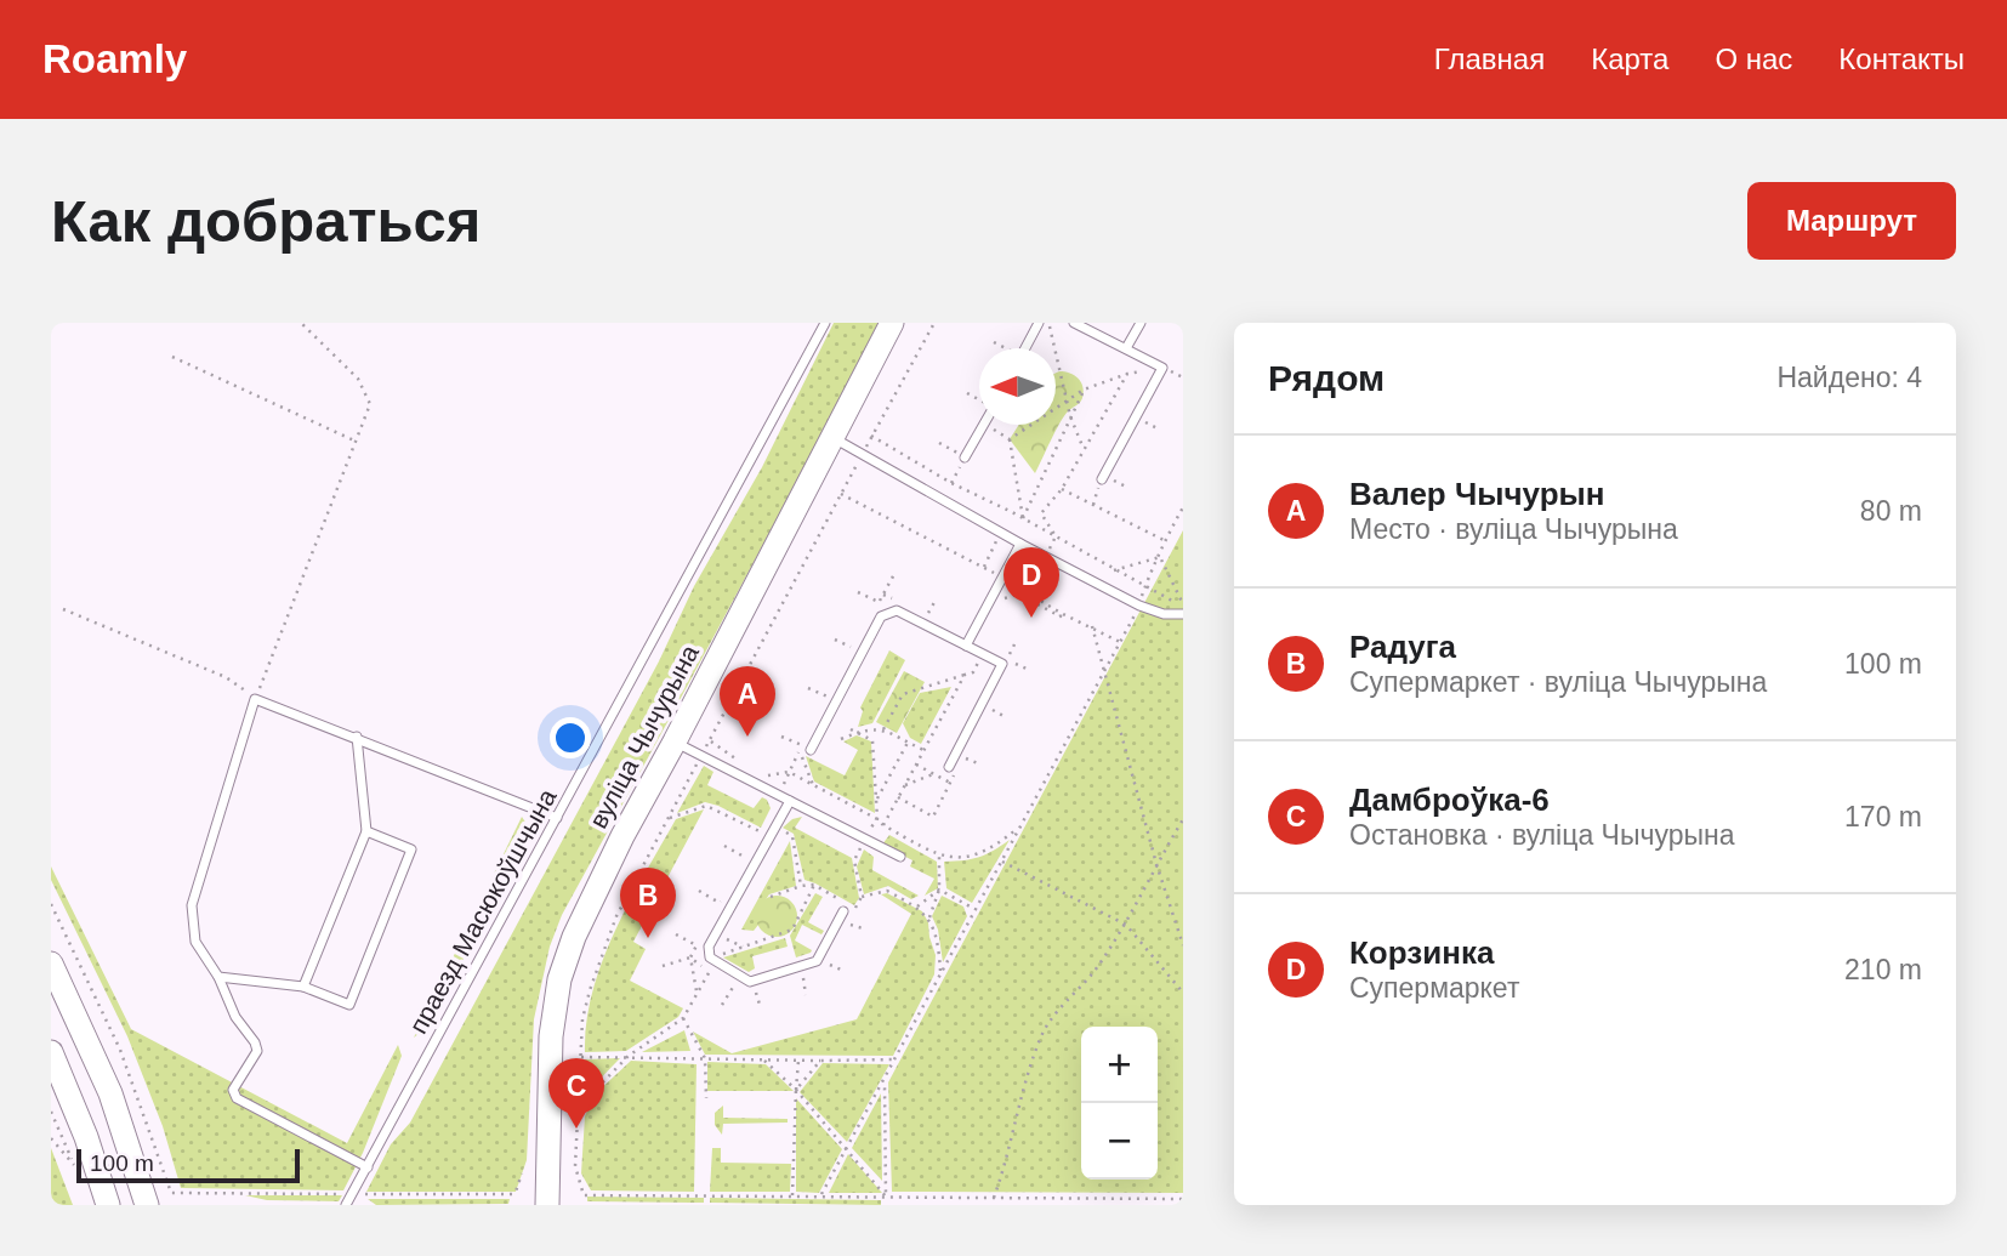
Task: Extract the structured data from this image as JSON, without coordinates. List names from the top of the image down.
{
  "streets": {
    "main road": ["вуліца Чычурына"],
    "lane": ["праезд Масюкоўшчына"]
  },
  "scale_bar": "100 m",
  "north": "left",
  "page": {
    "header": "Roamly",
    "nav": [
      "Главная",
      "Карта",
      "О нас",
      "Контакты"
    ],
    "buttons": "Маршрут",
    "title": "Как добраться",
    "heading": ["Рядом", "Найдено: 4"],
    "list": [
      {
        "mark": "A",
        "name": "Валер Чычурын",
        "note": "Место · вуліца Чычурына",
        "value": "80 m"
      },
      {
        "mark": "B",
        "name": "Радуга",
        "note": "Супермаркет · вуліца Чычурына",
        "value": "100 m"
      },
      {
        "mark": "C",
        "name": "Дамброўка-6",
        "note": "Остановка · вуліца Чычурына",
        "value": "170 m"
      },
      {
        "mark": "D",
        "name": "Корзинка",
        "note": "Супермаркет",
        "value": "210 m"
      }
    ],
    "pins": [
      "D",
      "A",
      "B",
      "C"
    ],
    "map_buttons": ["+", "−"],
    "scale": "100 m"
  }
}
